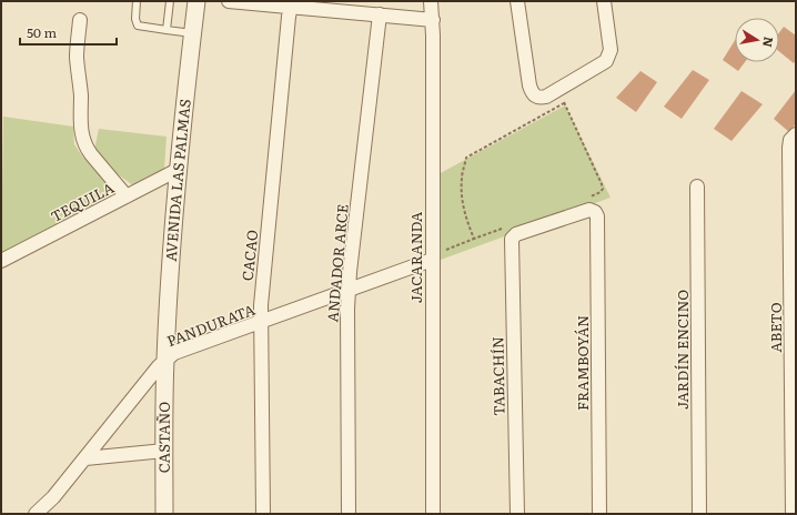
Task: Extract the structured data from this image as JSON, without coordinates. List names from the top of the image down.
{
  "streets": {
    "street": [
      "AVENIDA LAS PALMAS",
      "TEQUILA",
      "CACAO",
      "JACARANDA",
      "ANDADOR ARCE",
      "PANDURATA",
      "ABETO",
      "JARDÍN ENCINO",
      "FRAMBOYÁN",
      "TABACHÍN",
      "CASTAÑO"
    ]
  },
  "crossings": [
    ["AVENIDA LAS PALMAS", "TEQUILA"],
    ["AVENIDA LAS PALMAS", "PANDURATA"],
    ["AVENIDA LAS PALMAS", "CASTAÑO"],
    ["CACAO", "PANDURATA"],
    ["JACARANDA", "PANDURATA"],
    ["ANDADOR ARCE", "PANDURATA"],
    ["PANDURATA", "CASTAÑO"],
    ["FRAMBOYÁN", "TABACHÍN"]
  ],
  "scale_bar": "50 m",
  "north": "right"
}
